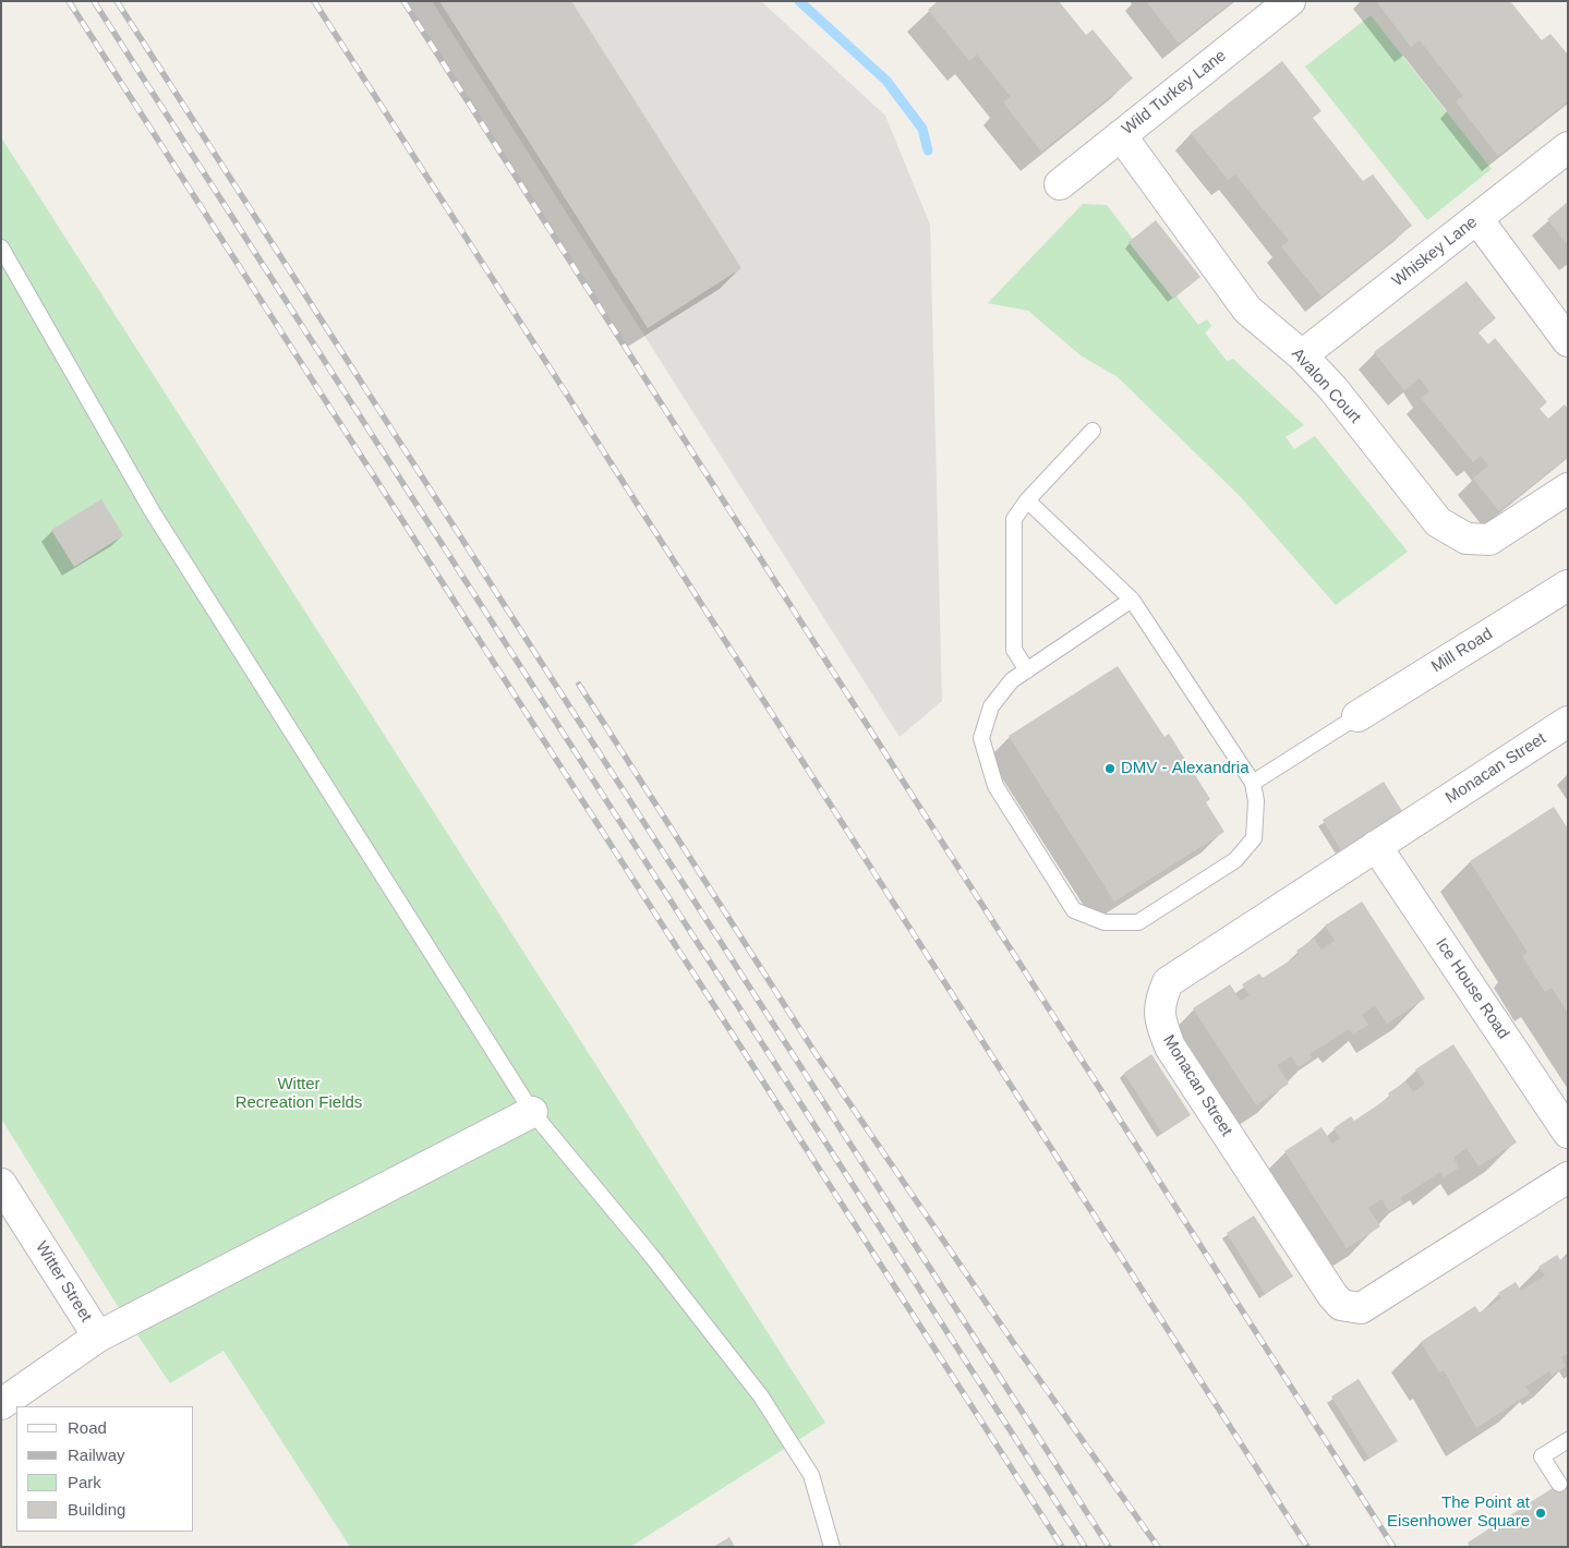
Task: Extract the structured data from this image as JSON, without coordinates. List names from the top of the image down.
{
  "streets": {
    "street": [
      "Wild Turkey Lane",
      "Whiskey Lane",
      "Avalon Court",
      "Mill Road",
      "Monacan Street",
      "Ice House Road",
      "Witter Street"
    ]
  },
  "crossings": [
    ["Wild Turkey Lane", "Avalon Court"],
    ["Whiskey Lane", "Avalon Court"],
    ["Monacan Street", "Ice House Road"]
  ],
  "parks": ["Witter Recreation Fields"],
  "places": ["DMV - Alexandria", "The Point at Eisenhower Square"],
  "legend": [
    "Road",
    "Railway",
    "Park",
    "Building"
  ]
}
